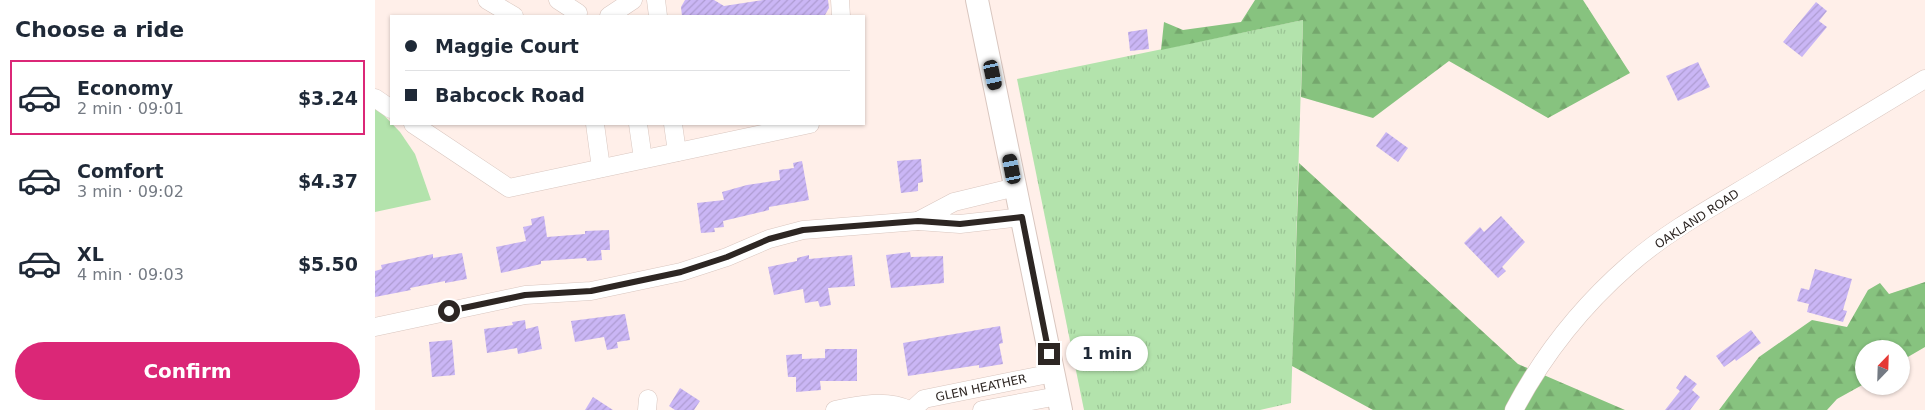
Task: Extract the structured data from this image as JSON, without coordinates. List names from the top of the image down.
{
  "streets": {
    "street": ["OAKLAND ROAD", "GLEN HEATHER"]
  },
  "north": "top right",
  "page": {
    "heading": "Choose a ride",
    "banner": ["Maggie Court", "Babcock Road"],
    "list": [
      {
        "name": "Economy",
        "note": "2 min · 09:01",
        "value": "$3.24"
      },
      {
        "name": "Comfort",
        "note": "3 min · 09:02",
        "value": "$4.37"
      },
      {
        "name": "XL",
        "note": "4 min · 09:03",
        "value": "$5.50"
      }
    ],
    "buttons": "Confirm",
    "bubble": "1 min"
  }
}
